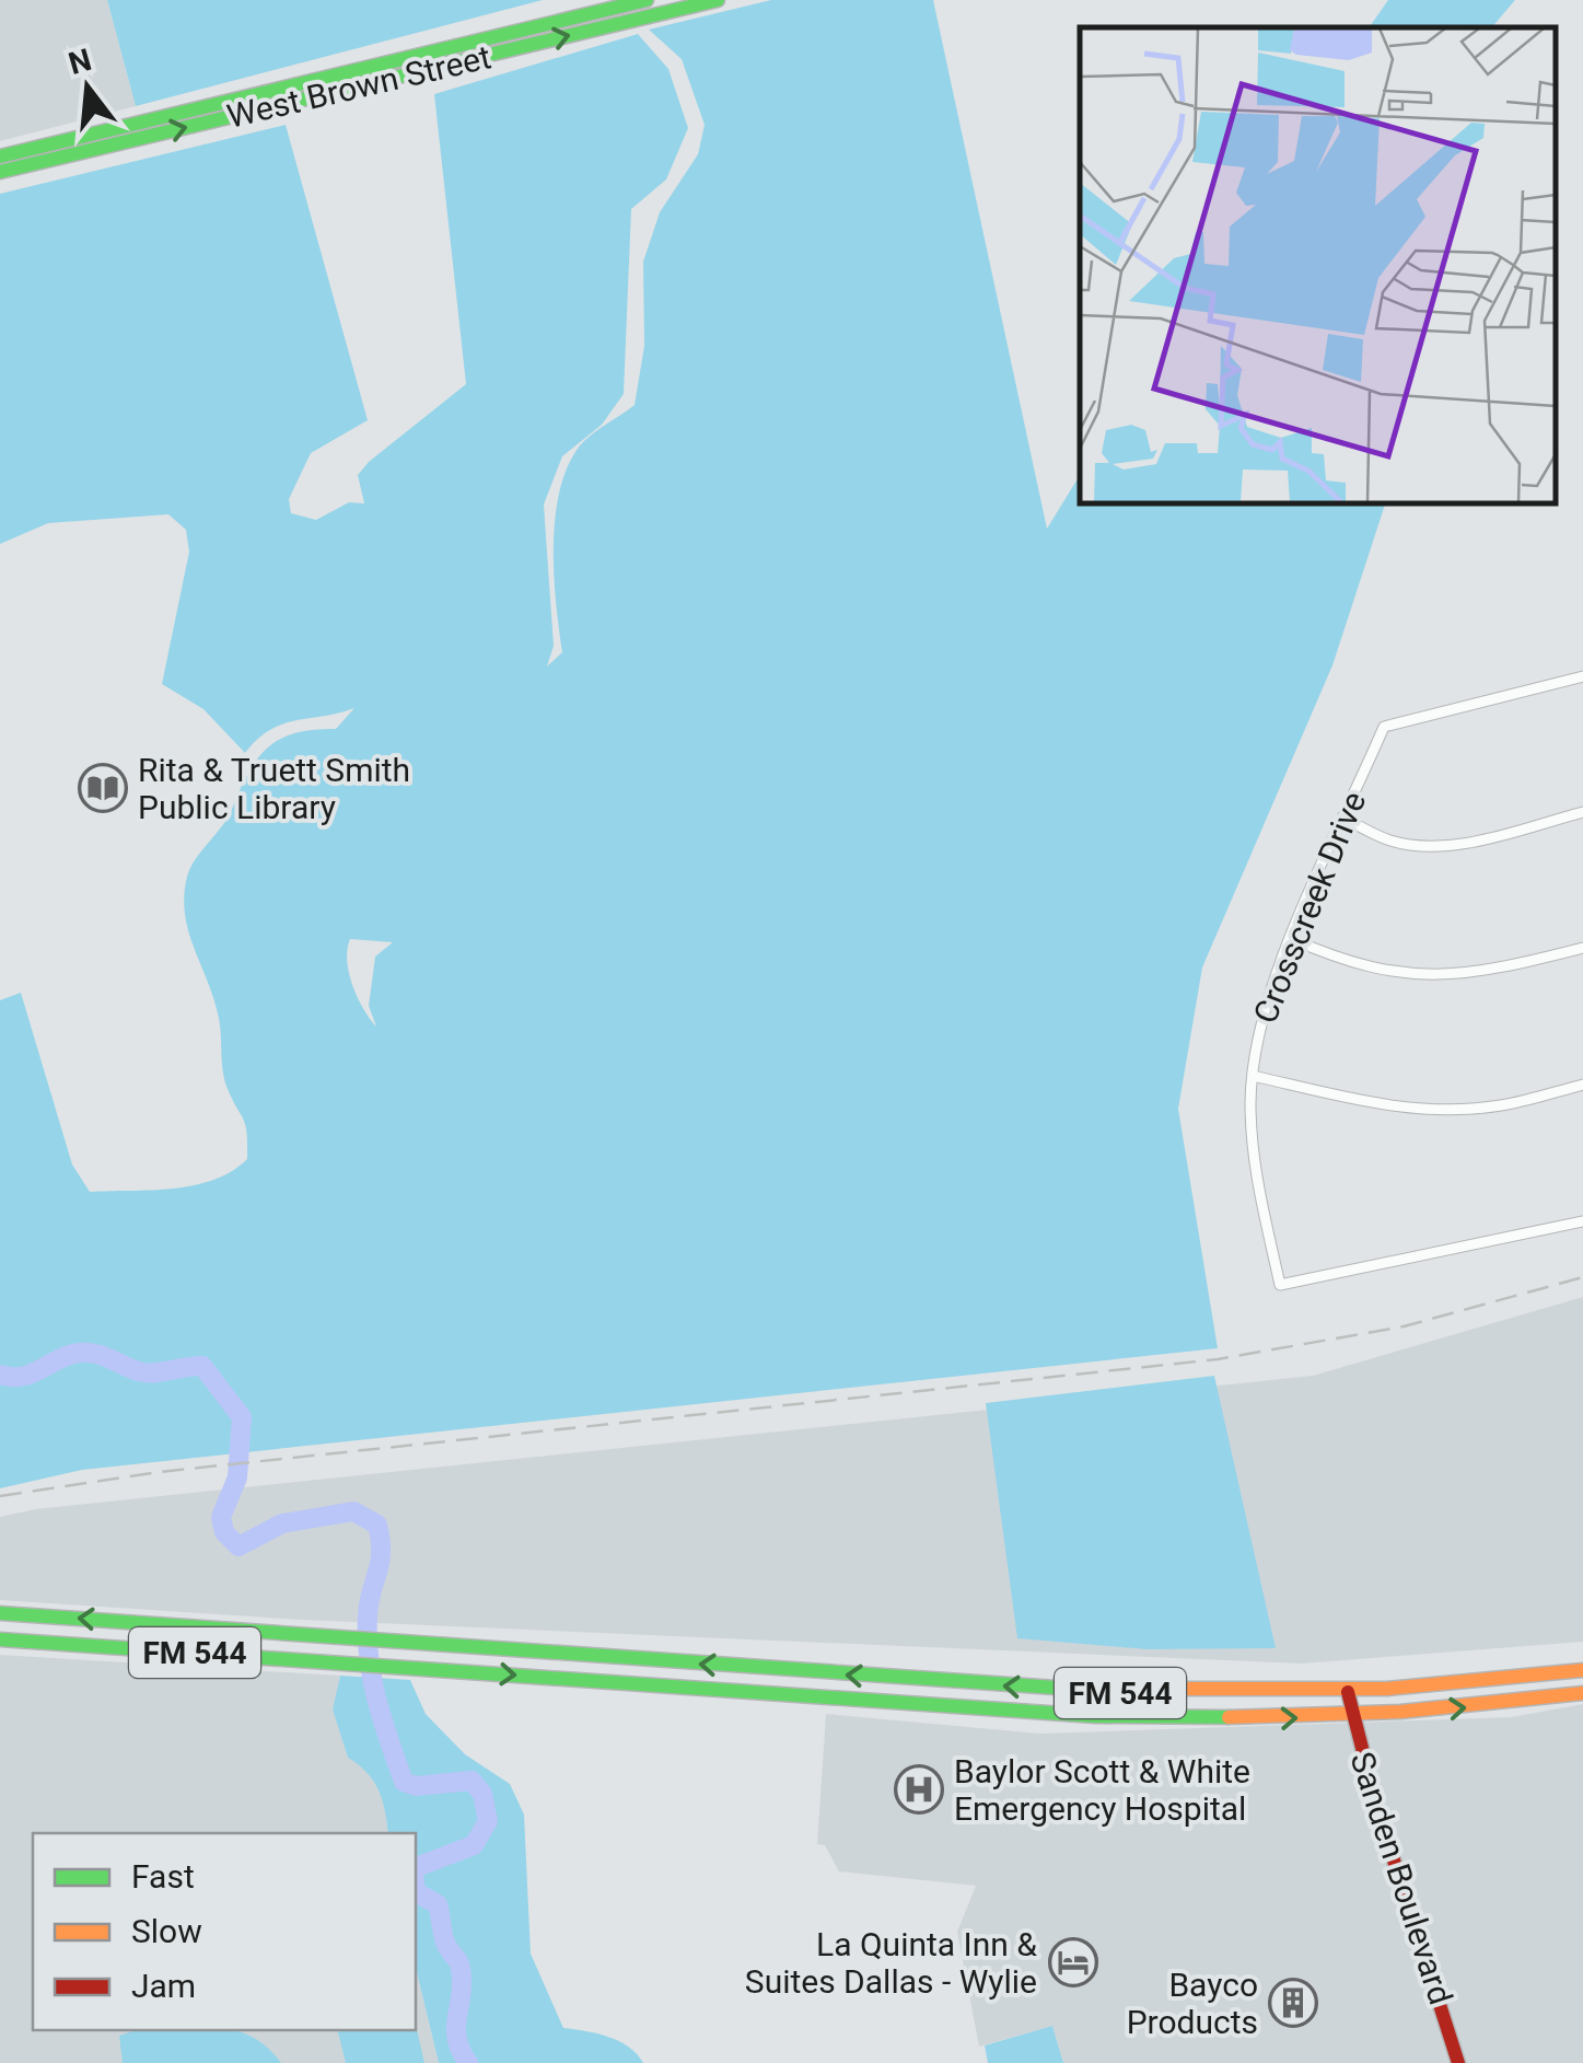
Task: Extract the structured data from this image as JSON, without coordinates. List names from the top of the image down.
{
  "streets": {
    "main road": ["West Brown Street", "FM 544", "Sanden Boulevard"],
    "street": ["Crosscreek Drive"]
  },
  "crossings": [
    ["FM 544", "Sanden Boulevard"]
  ],
  "places": {
    "library": ["Rita & Truett Smith Public Library"],
    "hospital": ["Baylor Scott & White Emergency Hospital"],
    "hotel": ["La Quinta Inn & Suites Dallas - Wylie"],
    "building": ["Bayco Products"]
  },
  "legend": ["Fast", "Slow", "Jam"],
  "north": "top"
}
